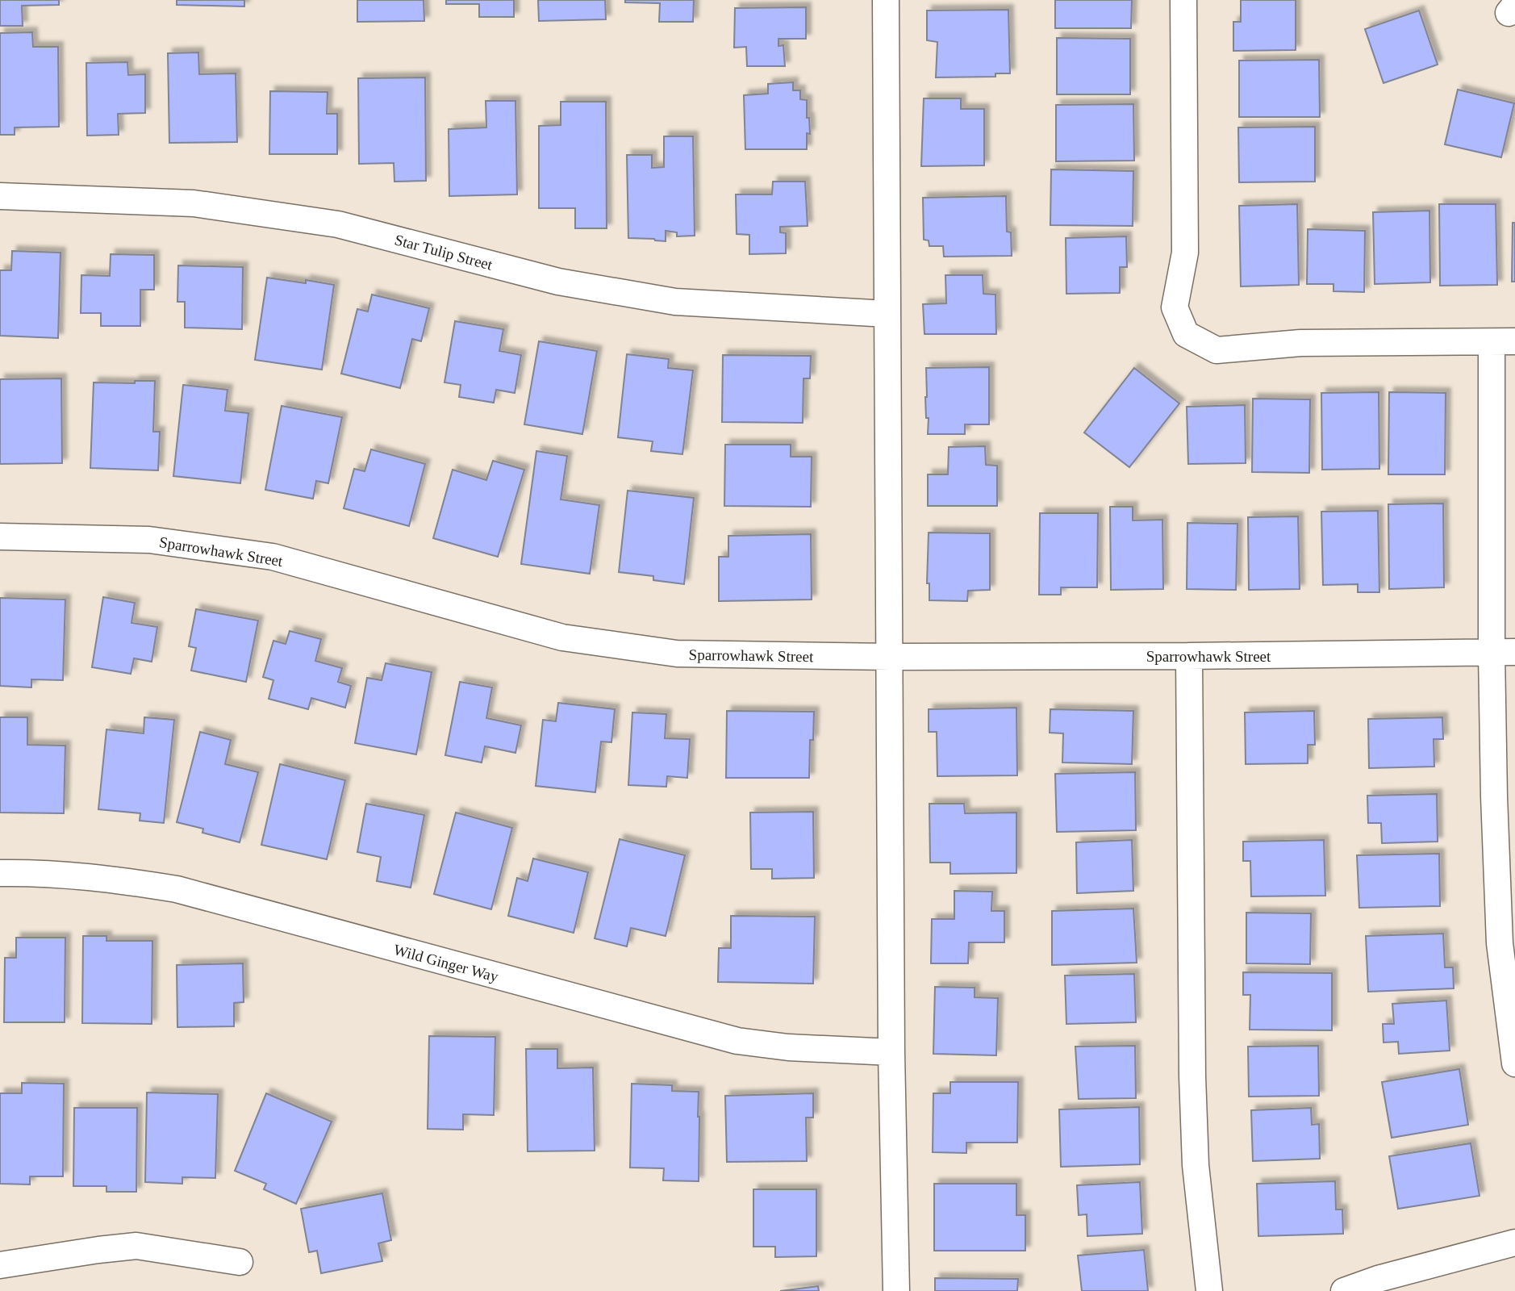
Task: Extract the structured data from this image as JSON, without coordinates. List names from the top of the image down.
{
  "streets": {
    "street": ["Star Tulip Street", "Sparrowhawk Street", "Wild Ginger Way"]
  }
}
